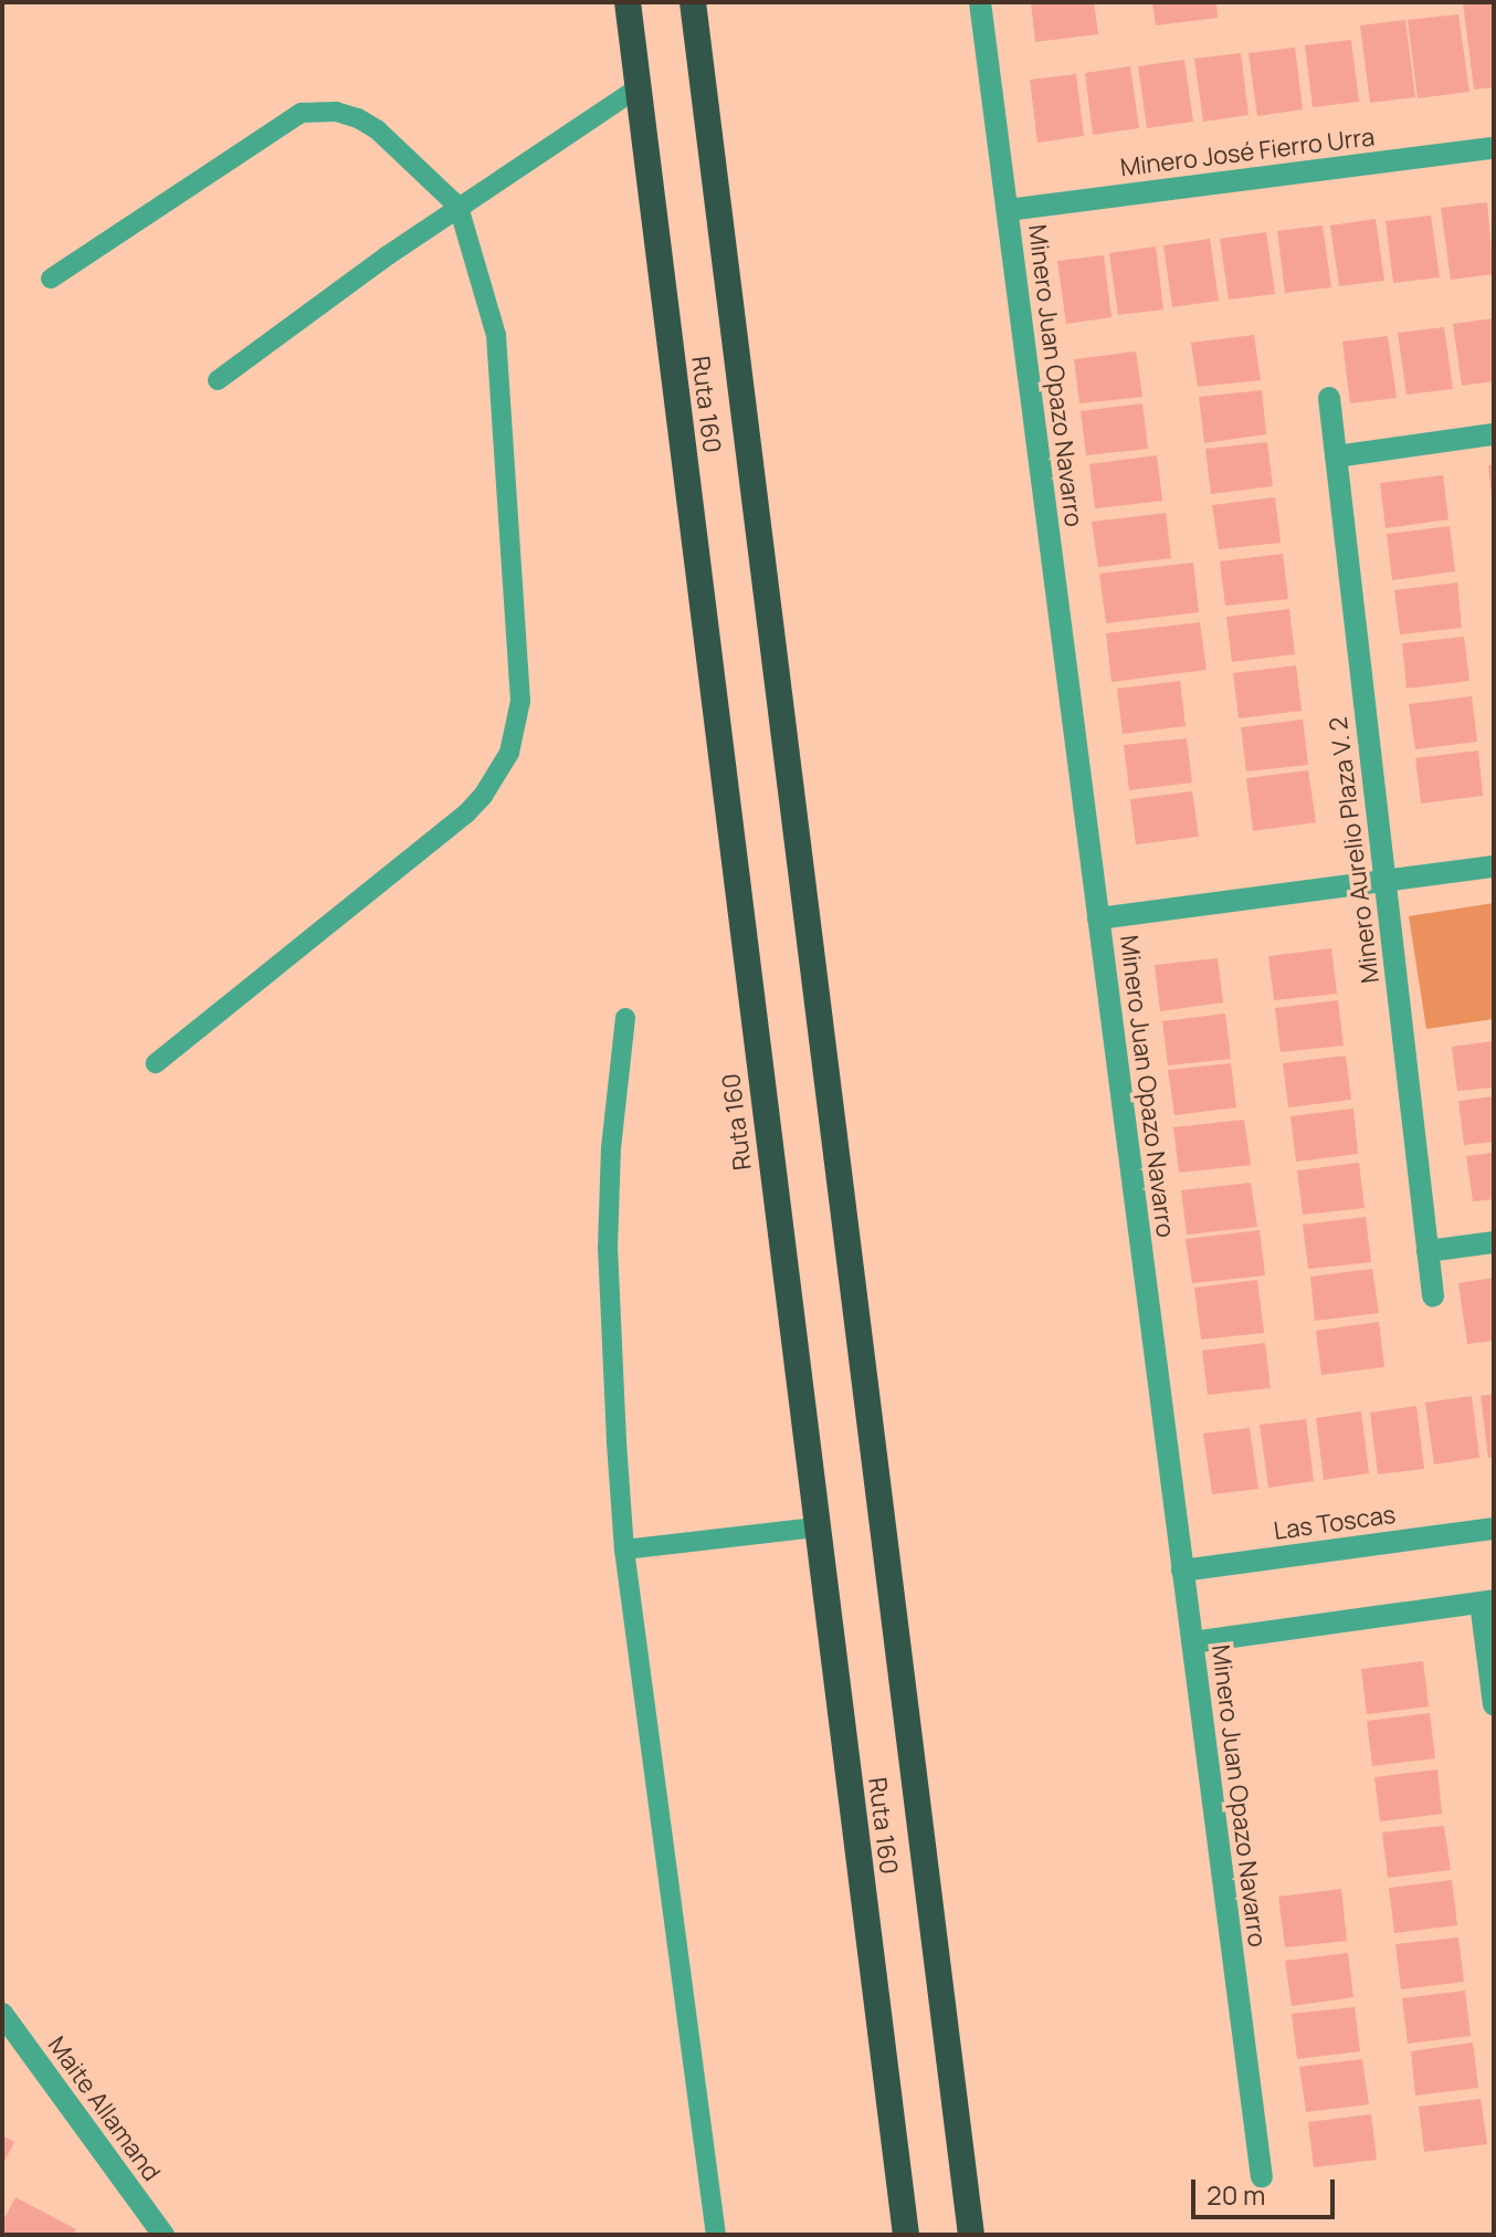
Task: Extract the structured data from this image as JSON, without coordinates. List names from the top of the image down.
{
  "streets": {
    "highway": ["Ruta 160"],
    "street": [
      "Minero José Fierro Urra",
      "Minero Juan Opazo Navarro",
      "Minero Aurelio Plaza V. 2",
      "Las Toscas",
      "Maite Allamand"
    ]
  },
  "crossings": [
    ["Minero José Fierro Urra", "Minero Juan Opazo Navarro"],
    ["Minero Juan Opazo Navarro", "Las Toscas"]
  ],
  "scale_bar": "20 m"
}
